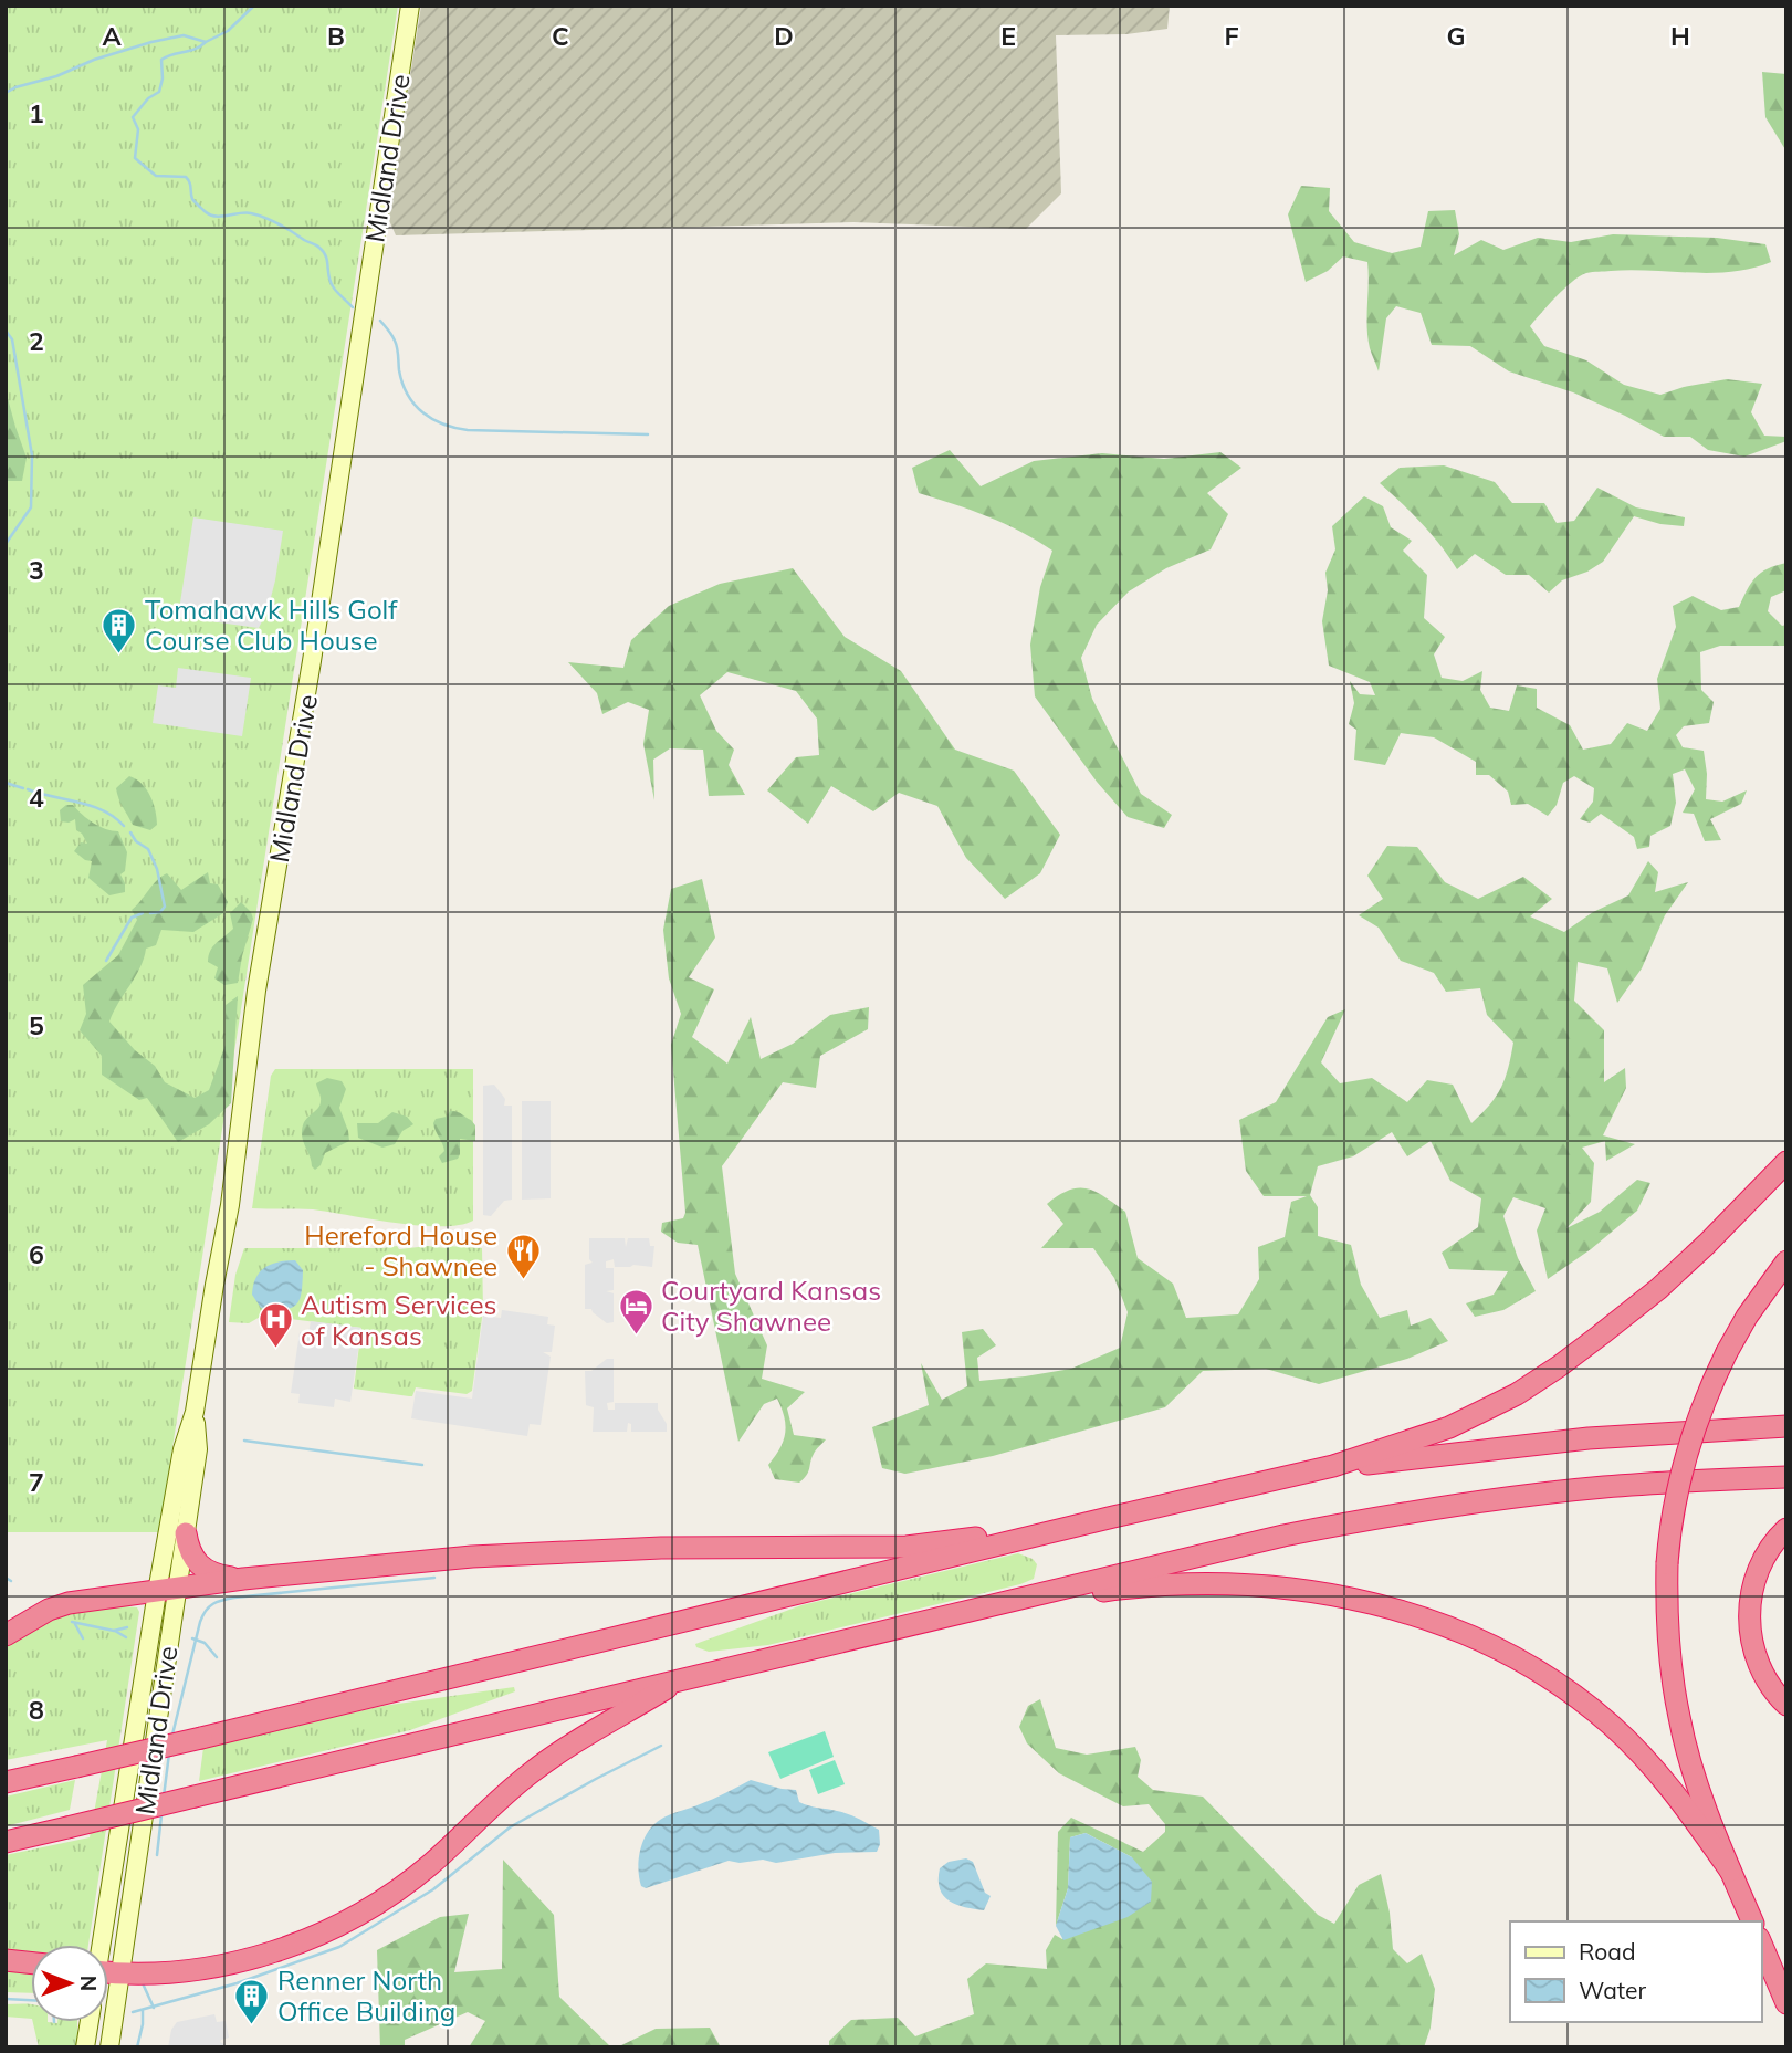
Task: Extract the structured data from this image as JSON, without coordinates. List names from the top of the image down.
{
  "streets": {
    "main road": ["Midland Drive"]
  },
  "places": {
    "building": ["Tomahawk Hills Golf Course Club House", "Renner North Office Building"],
    "restaurant": ["Hereford House - Shawnee"],
    "hotel": ["Courtyard Kansas City Shawnee"],
    "hospital": ["Autism Services of Kansas"]
  },
  "legend": ["Road", "Water"],
  "north": "right",
  "grid": {
    "columns": [
      "A",
      "B",
      "C",
      "D",
      "E",
      "F",
      "G",
      "H"
    ],
    "rows": [
      "1",
      "2",
      "3",
      "4",
      "5",
      "6",
      "7",
      "8"
    ]
  }
}
